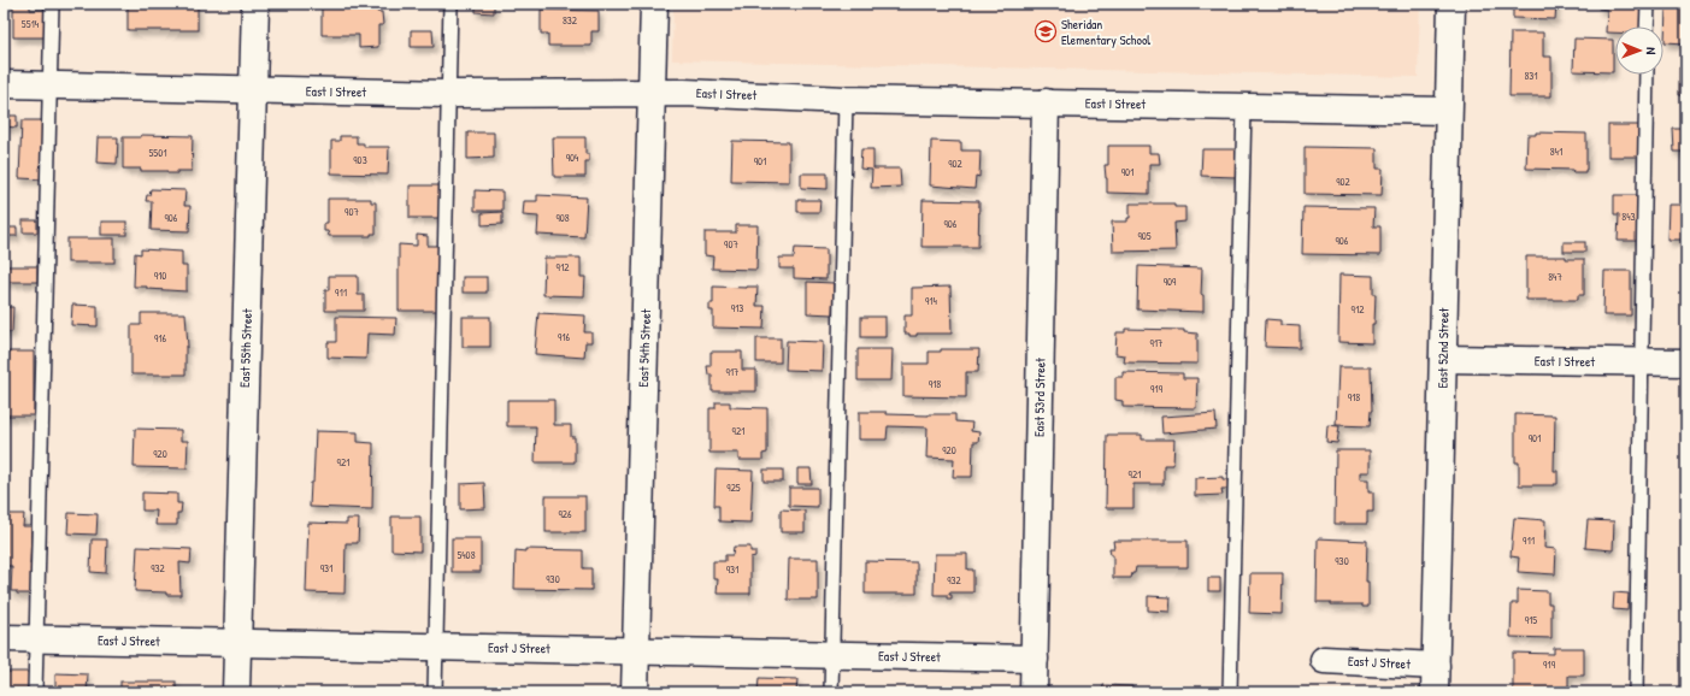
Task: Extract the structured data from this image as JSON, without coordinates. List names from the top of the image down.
{
  "streets": {
    "street": [
      "East I Street",
      "East 55th Street",
      "East 54th Street",
      "East 52nd Street",
      "East 53rd Street",
      "East J Street"
    ]
  },
  "crossings": [
    ["East I Street", "East 55th Street"],
    ["East I Street", "East 54th Street"],
    ["East I Street", "East 52nd Street"],
    ["East I Street", "East 53rd Street"],
    ["East 55th Street", "East J Street"],
    ["East 54th Street", "East J Street"],
    ["East 52nd Street", "East J Street"],
    ["East 53rd Street", "East J Street"]
  ],
  "places": {
    "school or university": ["Sheridan Elementary School"]
  },
  "house_numbers": [
    "832",
    "5514",
    "831",
    "841",
    "5501",
    "904",
    "903",
    "901",
    "902",
    "901",
    "902",
    "907",
    "843",
    "906",
    "908",
    "906",
    "905",
    "906",
    "907",
    "912",
    "910",
    "847",
    "909",
    "911",
    "914",
    "913",
    "912",
    "916",
    "916",
    "917",
    "917",
    "918",
    "919",
    "918",
    "921",
    "901",
    "920",
    "920",
    "921",
    "921",
    "925",
    "926",
    "911",
    "5408",
    "930",
    "932",
    "931",
    "931",
    "930",
    "932",
    "915",
    "919"
  ],
  "north": "right"
}
